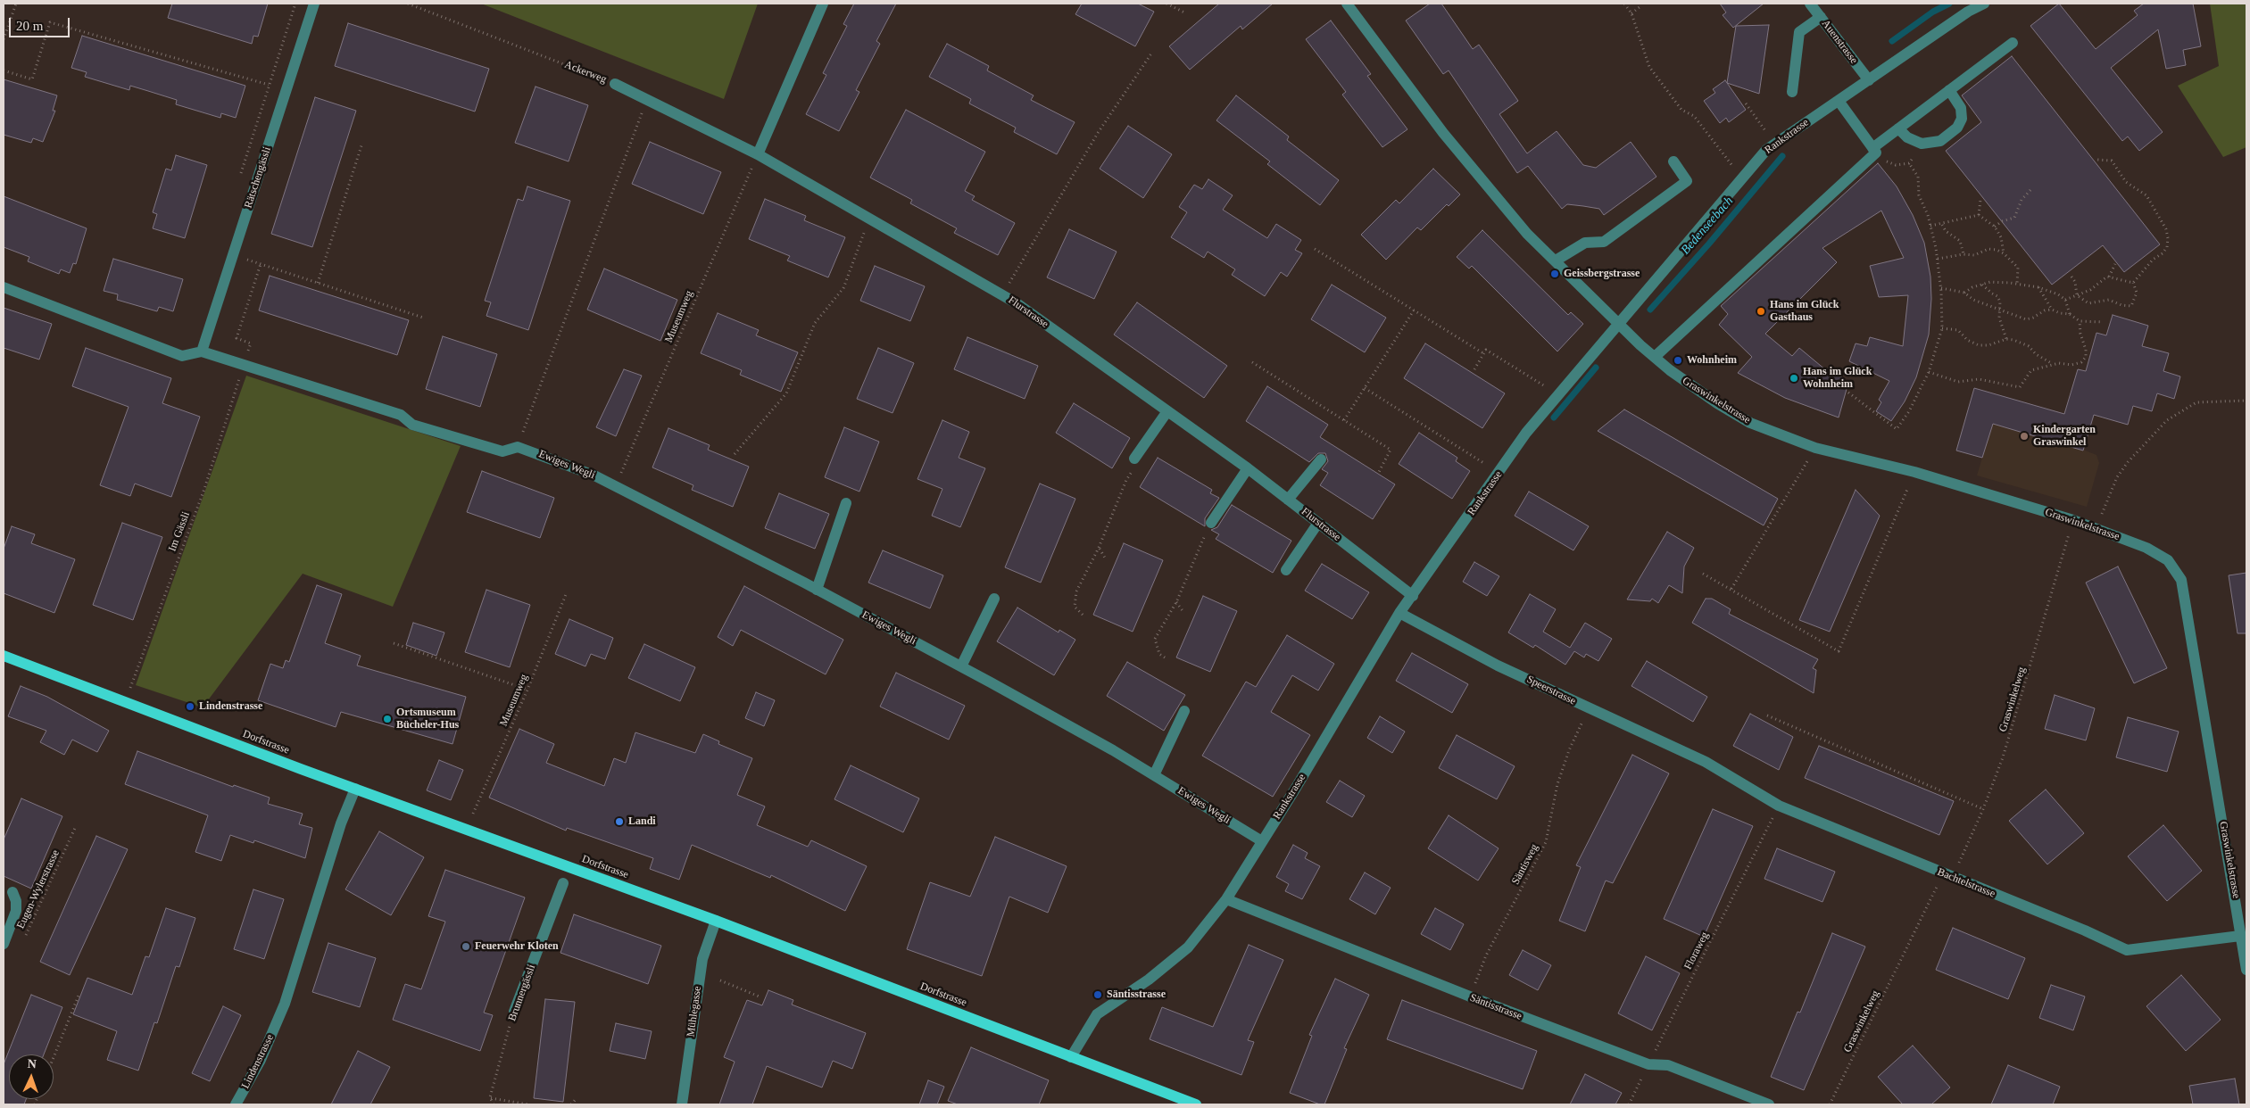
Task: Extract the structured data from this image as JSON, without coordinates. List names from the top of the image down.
{
  "streets": {
    "main road": ["Dorfstrasse"],
    "street": [
      "Auenstrasse",
      "Ackerweg",
      "Rankstrasse",
      "Rätschengässli",
      "Flurstrasse",
      "Graswinkelstrasse",
      "Ewiges Wegli",
      "Speerstrasse",
      "Bachtelstrasse",
      "Brunnergässli",
      "Säntisstrasse",
      "Mühlegasse",
      "Lindenstrasse"
    ],
    "path": [
      "Museumweg",
      "Im Gässli",
      "Graswinkelweg",
      "Säntisweg",
      "Eugen-Wylerstrasse",
      "Floraweg"
    ]
  },
  "crossings": [
    ["Auenstrasse", "Rankstrasse"],
    ["Ackerweg", "Flurstrasse"],
    ["Ackerweg", "Museumweg"],
    ["Rankstrasse", "Flurstrasse"],
    ["Rankstrasse", "Graswinkelstrasse"],
    ["Rankstrasse", "Ewiges Wegli"],
    ["Rankstrasse", "Speerstrasse"],
    ["Rankstrasse", "Dorfstrasse"],
    ["Rankstrasse", "Säntisstrasse"],
    ["Flurstrasse", "Museumweg"],
    ["Museumweg", "Ewiges Wegli"],
    ["Graswinkelstrasse", "Graswinkelweg"],
    ["Graswinkelstrasse", "Bachtelstrasse"],
    ["Im Gässli", "Dorfstrasse"],
    ["Speerstrasse", "Säntisweg"],
    ["Speerstrasse", "Bachtelstrasse"],
    ["Graswinkelweg", "Bachtelstrasse"],
    ["Dorfstrasse", "Mühlegasse"],
    ["Dorfstrasse", "Lindenstrasse"],
    ["Säntisweg", "Säntisstrasse"],
    ["Bachtelstrasse", "Floraweg"],
    ["Floraweg", "Säntisstrasse"]
  ],
  "water": ["Bedenseebach"],
  "places": [
    "Geissbergstrasse",
    "Hans im Glück Gasthaus",
    "Wohnheim",
    "Hans im Glück Wohnheim",
    "Kindergarten Graswinkel",
    "Lindenstrasse",
    "Ortsmuseum Bücheler-Hus",
    "Landi",
    "Feuerwehr Kloten",
    "Säntisstrasse"
  ],
  "scale_bar": "20 m",
  "north": "top"
}
